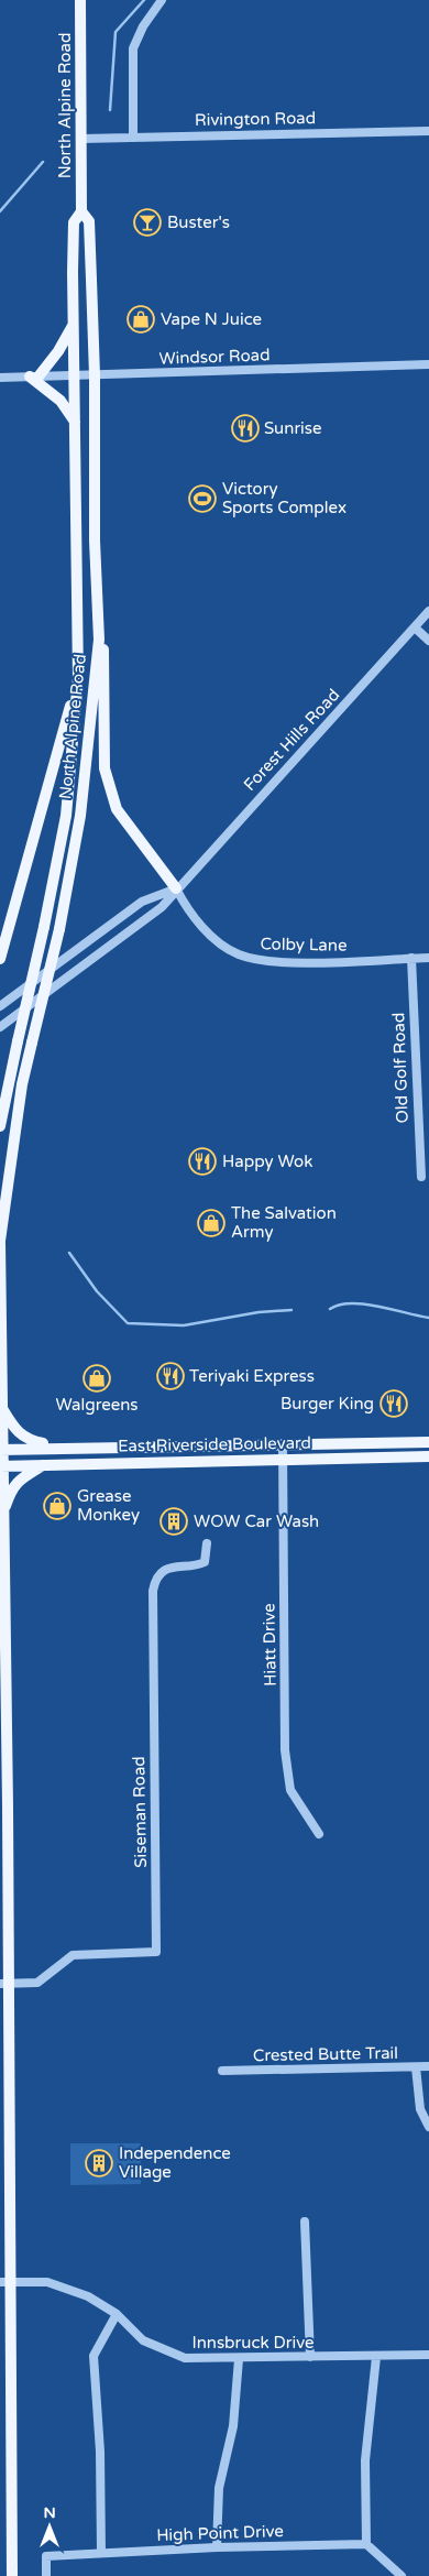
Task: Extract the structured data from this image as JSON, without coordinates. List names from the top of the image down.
{
  "streets": {
    "main road": ["North Alpine Road", "East Riverside Boulevard"],
    "street": [
      "Rivington Road",
      "Windsor Road",
      "Forest Hills Road",
      "Colby Lane",
      "Old Golf Road",
      "Hiatt Drive",
      "Siseman Road",
      "Crested Butte Trail",
      "Innsbruck Drive",
      "High Point Drive"
    ]
  },
  "crossings": [
    ["North Alpine Road", "Rivington Road"],
    ["North Alpine Road", "Windsor Road"],
    ["North Alpine Road", "East Riverside Boulevard"],
    ["North Alpine Road", "Siseman Road"],
    ["North Alpine Road", "Innsbruck Drive"],
    ["Forest Hills Road", "Colby Lane"],
    ["Colby Lane", "Old Golf Road"],
    ["East Riverside Boulevard", "Hiatt Drive"]
  ],
  "places": {
    "bar": ["Buster's"],
    "shop": [
      "Vape N Juice",
      "The Salvation Army",
      "Walgreens",
      "Grease Monkey"
    ],
    "restaurant": [
      "Sunrise",
      "Happy Wok",
      "Teriyaki Express",
      "Burger King"
    ],
    "sports": ["Victory Sports Complex"],
    "building": ["WOW Car Wash", "Independence Village"]
  },
  "north": "top"
}
